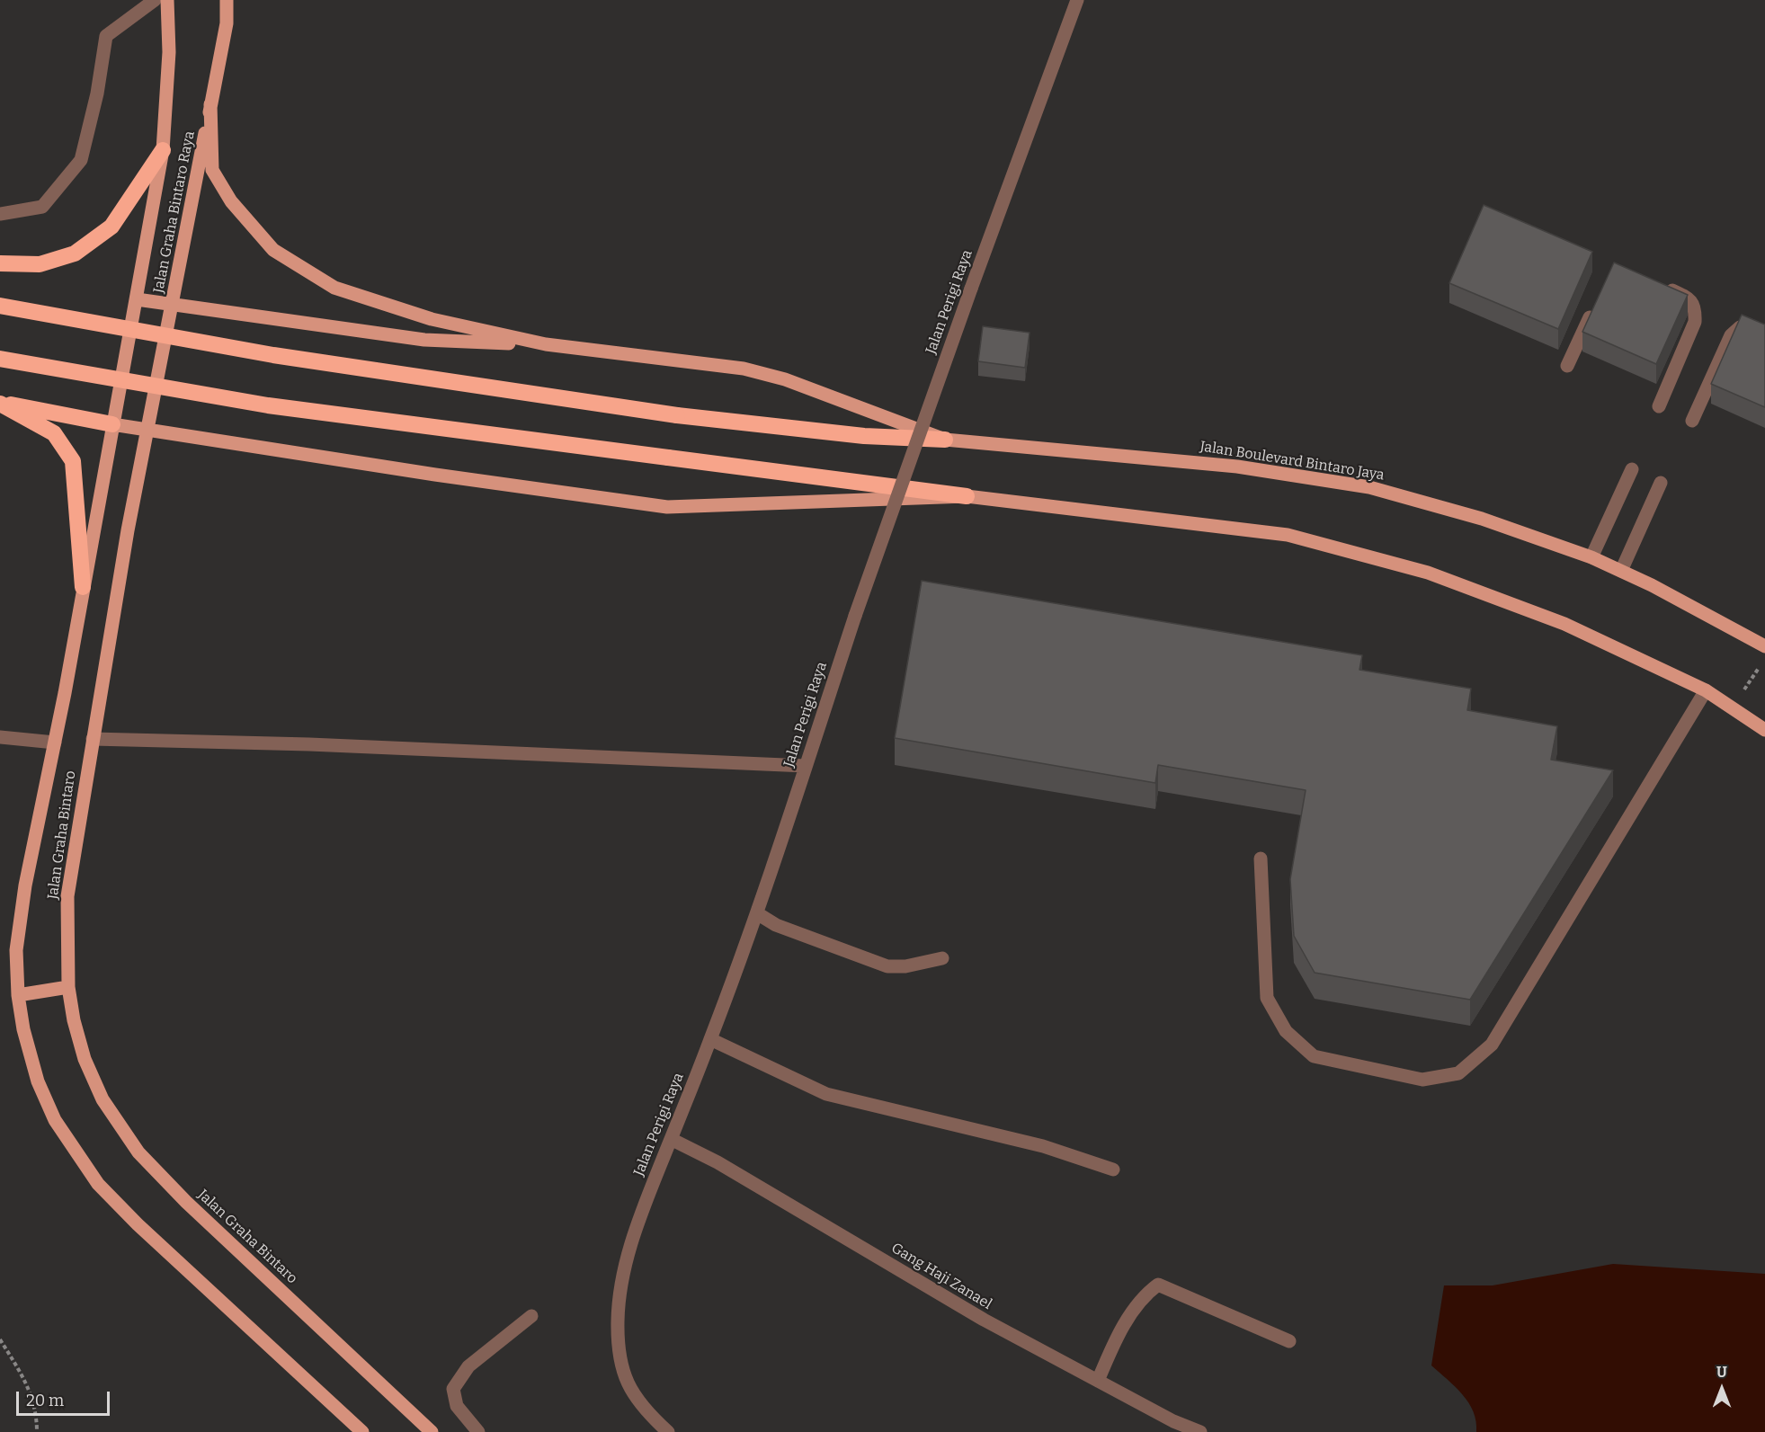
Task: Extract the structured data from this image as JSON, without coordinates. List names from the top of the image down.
{
  "streets": {
    "main road": ["Jalan Graha Bintaro Raya", "Jalan Boulevard Bintaro Jaya", "Jalan Graha Bintaro"],
    "street": ["Jalan Perigi Raya", "Gang Haji Zanael"]
  },
  "crossings": [
    ["Jalan Graha Bintaro Raya", "Jalan Graha Bintaro"],
    ["Jalan Perigi Raya", "Gang Haji Zanael"]
  ],
  "scale_bar": "20 m",
  "north": "top"
}
